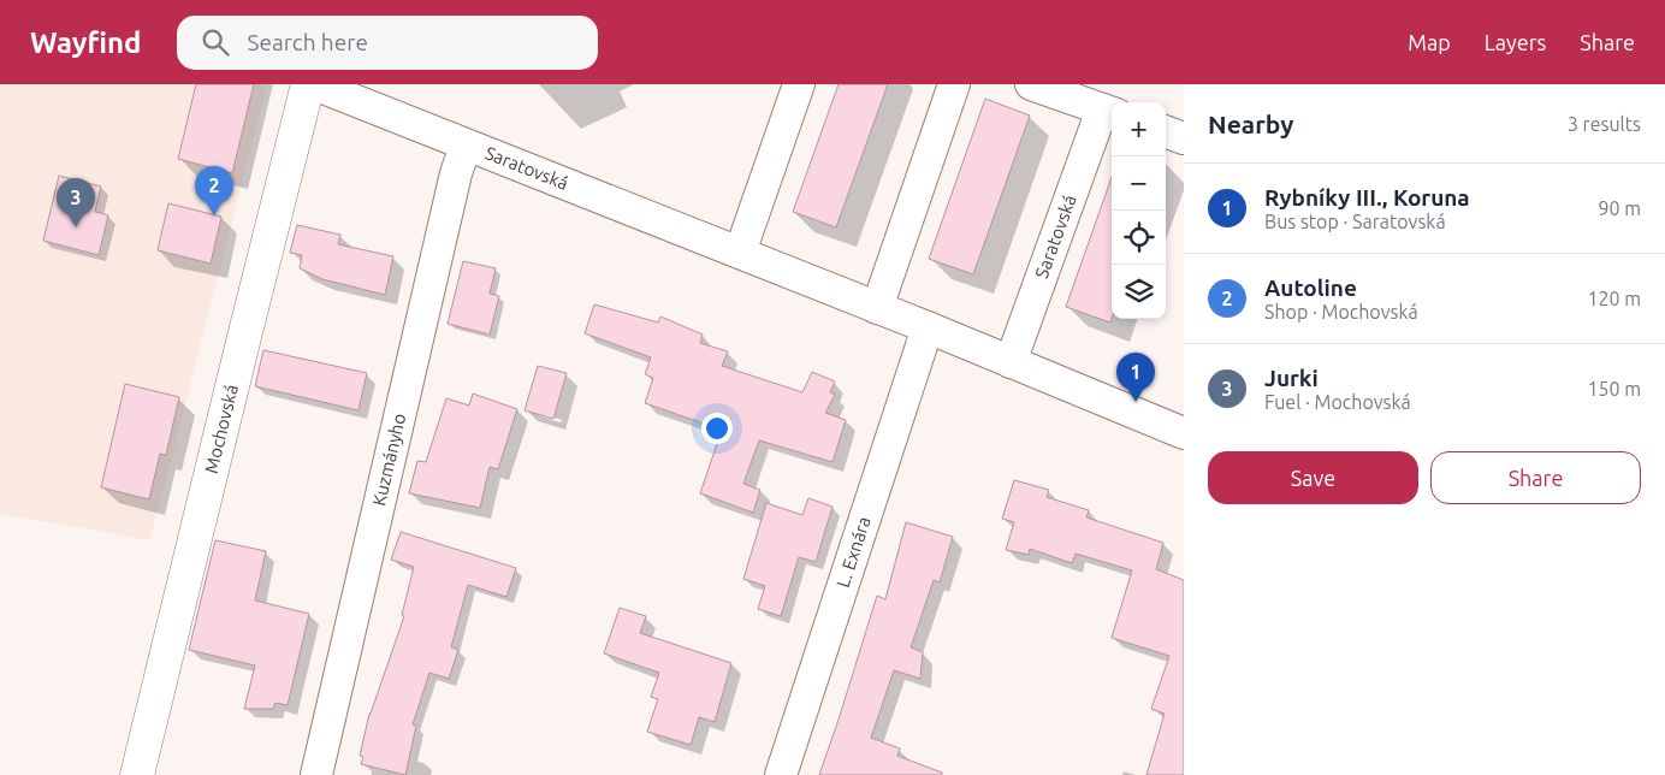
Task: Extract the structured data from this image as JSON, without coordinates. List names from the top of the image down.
{
  "streets": {
    "street": [
      "Saratovská",
      "Mochovská",
      "Kuzmányho",
      "L. Exnára"
    ]
  },
  "crossings": [
    ["Saratovská", "Kuzmányho"],
    ["Saratovská", "L. Exnára"]
  ],
  "page": {
    "header": "Wayfind",
    "search": "Search here",
    "nav": ["Map", "Layers", "Share"],
    "heading": ["Nearby", "3 results"],
    "map_buttons": ["+", "−"],
    "list": [
      {
        "mark": "1",
        "name": "Rybníky III., Koruna",
        "note": "Bus stop · Saratovská",
        "value": "90 m"
      },
      {
        "mark": "2",
        "name": "Autoline",
        "note": "Shop · Mochovská",
        "value": "120 m"
      },
      {
        "mark": "3",
        "name": "Jurki",
        "note": "Fuel · Mochovská",
        "value": "150 m"
      }
    ],
    "pins": ["2", "3", "1"],
    "buttons": ["Save", "Share"]
  }
}
